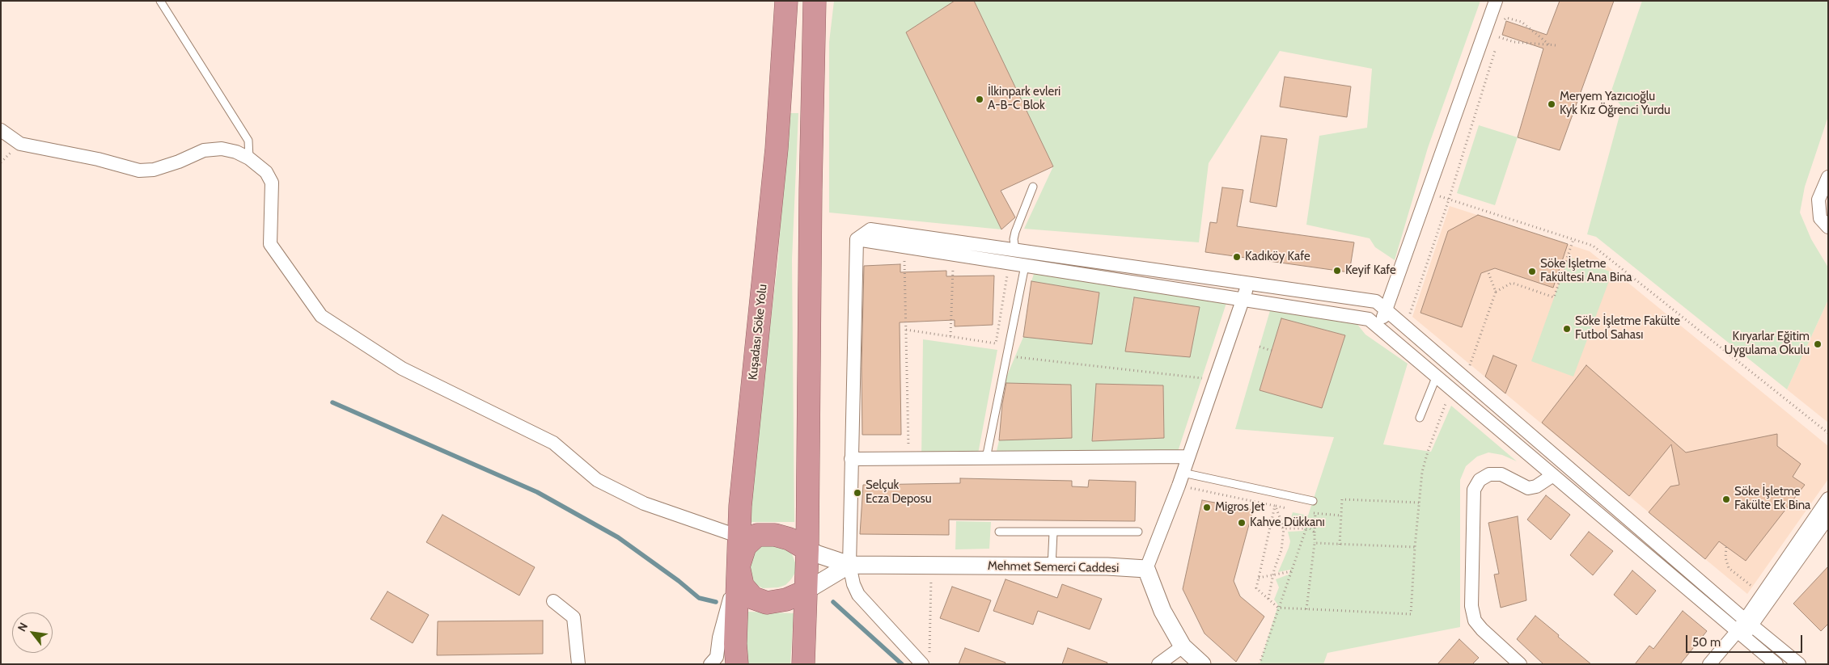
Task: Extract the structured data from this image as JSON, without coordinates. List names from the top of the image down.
{
  "streets": {
    "highway": ["Kuşadası Söke Yolu"],
    "street": ["Mehmet Semerci Caddesi"]
  },
  "crossings": [
    ["Kuşadası Söke Yolu", "Mehmet Semerci Caddesi"]
  ],
  "places": [
    "İlkinpark evleri A-B-C Blok",
    "Meryem Yazıcıoğlu Kyk Kız Öğrenci Yurdu",
    "Kadıköy Kafe",
    "Keyif Kafe",
    "Söke İşletme Fakültesi Ana Bina",
    "Söke İşletme Fakülte Futbol Sahası",
    "Kıryarlar Eğitim Uygulama Okulu",
    "Selçuk Ecza Deposu",
    "Söke İşletme Fakülte Ek Bina",
    "Migros Jet",
    "Kahve Dükkanı"
  ],
  "scale_bar": "50 m",
  "north": "top left"
}
